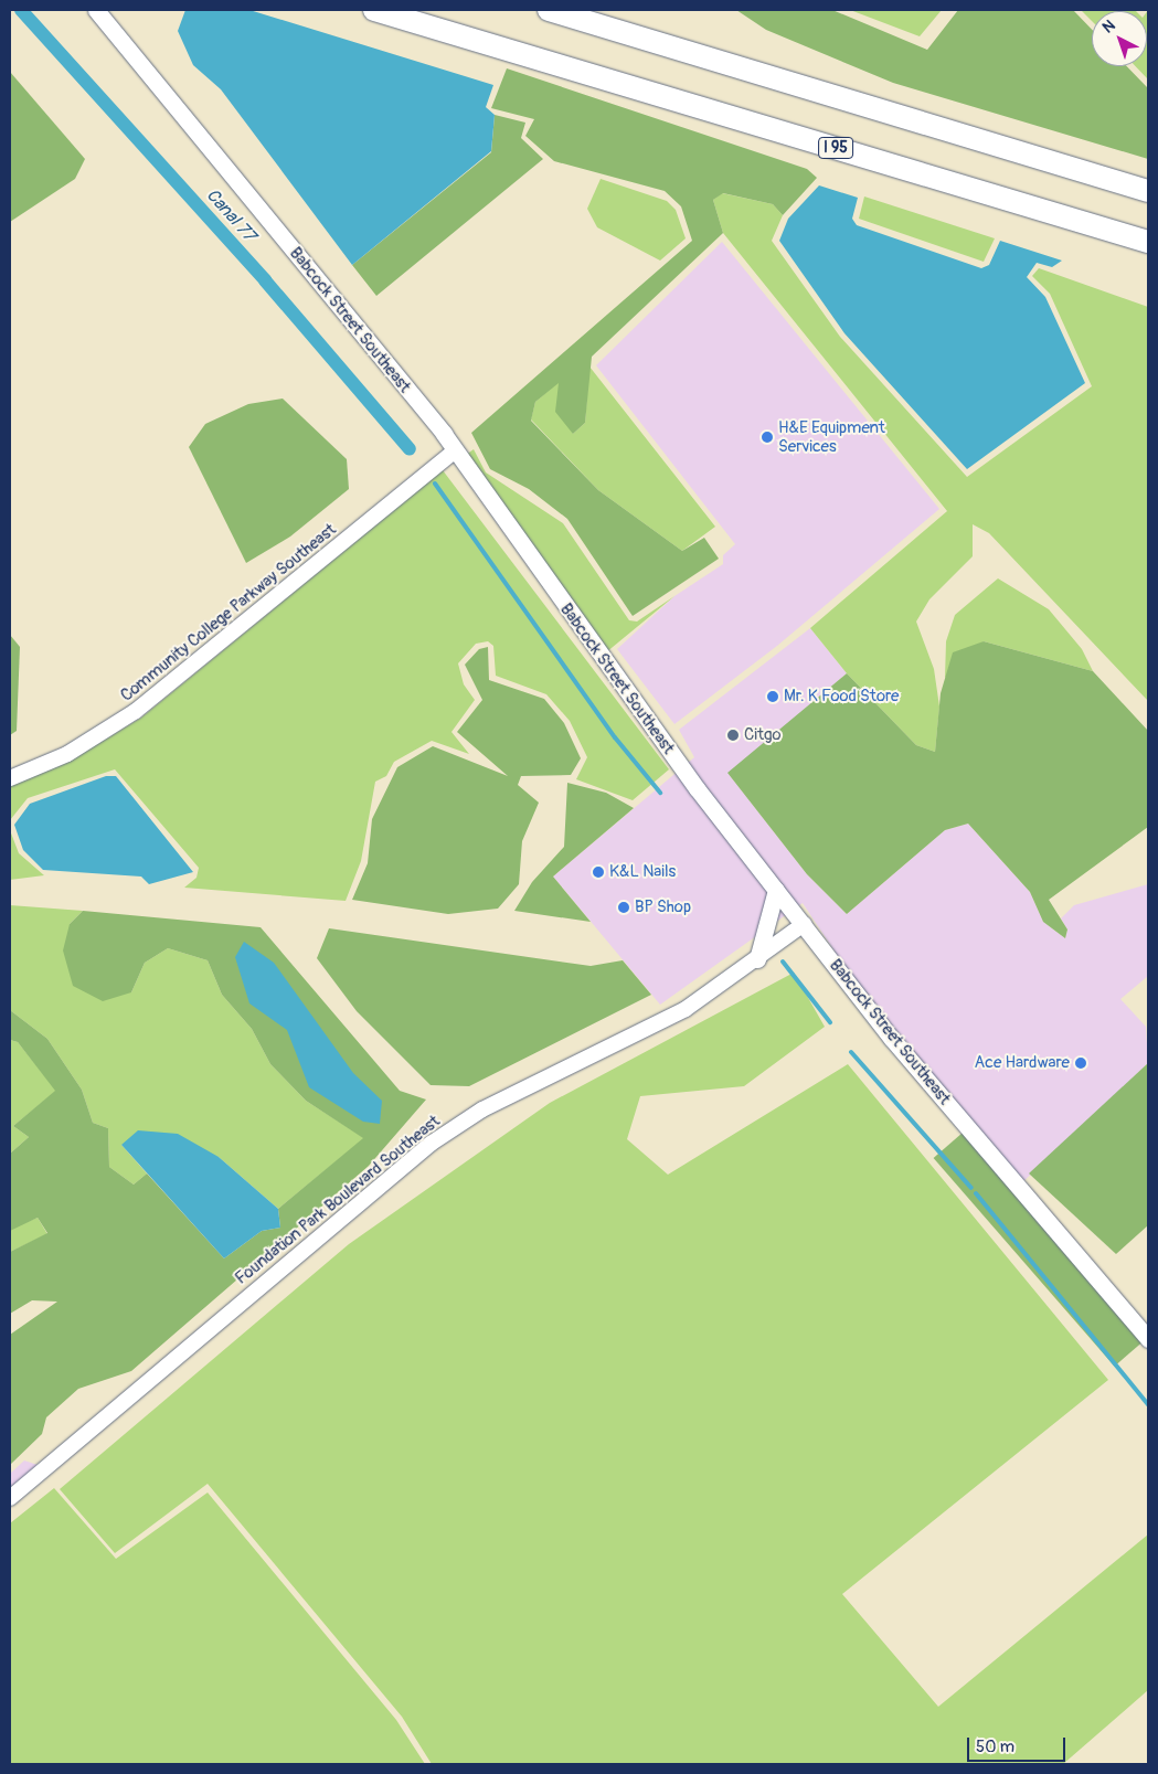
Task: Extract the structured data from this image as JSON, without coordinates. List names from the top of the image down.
{
  "streets": {
    "highway": ["I 95"],
    "main road": ["Babcock Street Southeast"],
    "street": ["Community College Parkway Southeast", "Foundation Park Boulevard Southeast"]
  },
  "crossings": [
    ["Babcock Street Southeast", "Community College Parkway Southeast"],
    ["Babcock Street Southeast", "Foundation Park Boulevard Southeast"]
  ],
  "water": ["Canal 77"],
  "places": [
    "H&E Equipment Services",
    "Mr. K Food Store",
    "Citgo",
    "K&L Nails",
    "BP Shop",
    "Ace Hardware"
  ],
  "scale_bar": "50 m",
  "north": "top left"
}
